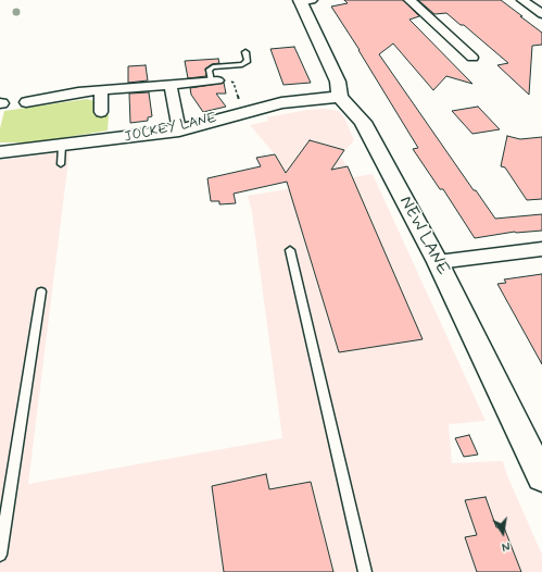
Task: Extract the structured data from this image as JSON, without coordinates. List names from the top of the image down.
{
  "streets": {
    "street": ["JOCKEY LANE", "NEW LANE"]
  },
  "crossings": [
    ["JOCKEY LANE", "NEW LANE"]
  ],
  "north": "bottom"
}
